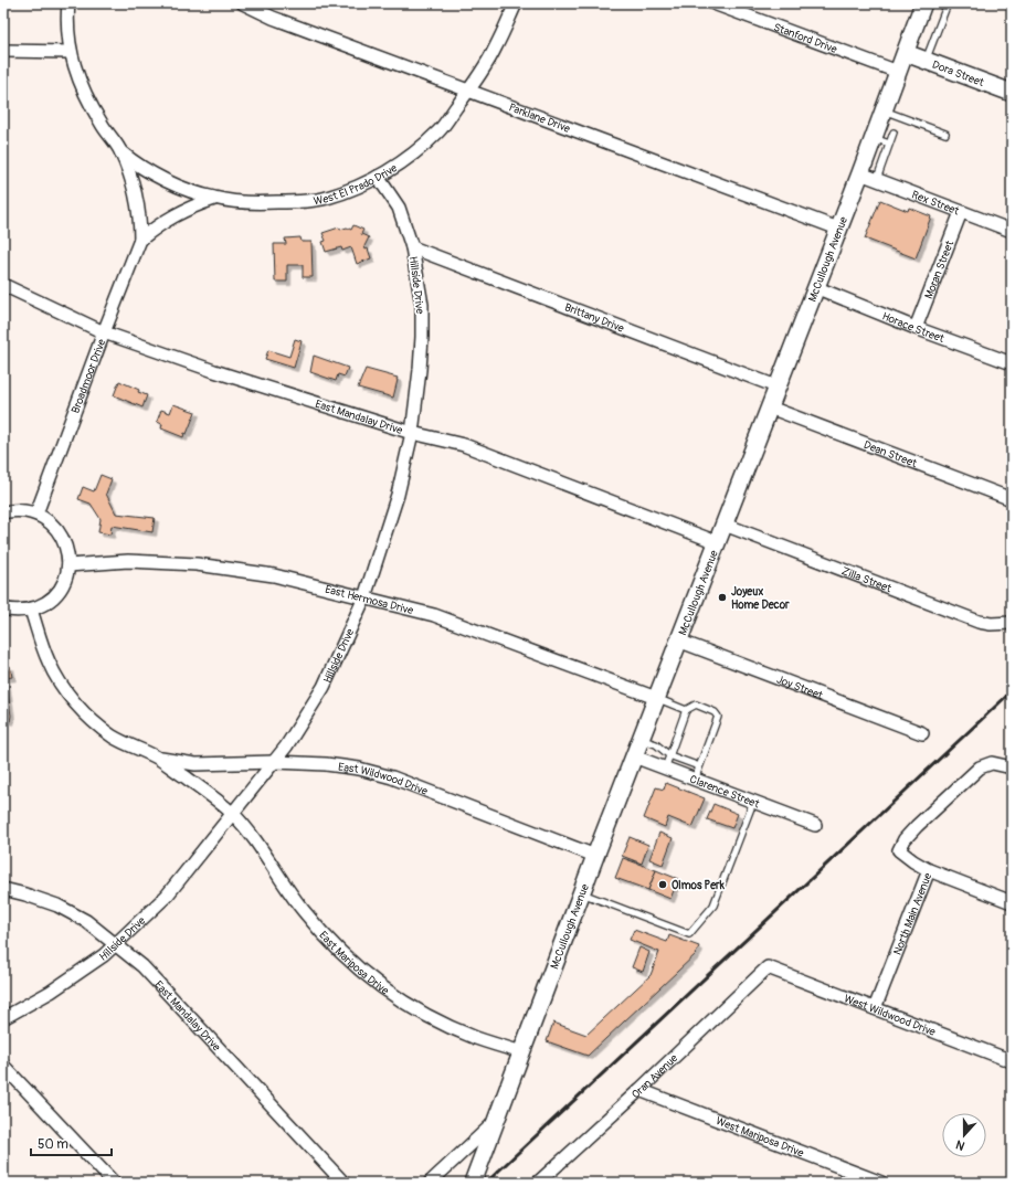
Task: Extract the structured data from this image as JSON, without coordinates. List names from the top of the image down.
{
  "streets": {
    "main road": ["Dora Street", "McCullough Avenue"],
    "street": [
      "Stanford Drive",
      "Parklane Drive",
      "West El Prado Drive",
      "Rex Street",
      "Moran Street",
      "Hillside Drive",
      "Brittany Drive",
      "Horace Street",
      "Broadmoor Drive",
      "East Mandalay Drive",
      "Dean Street",
      "Zilla Street",
      "East Hermosa Drive",
      "Joy Street",
      "East Wildwood Drive",
      "Clarence Street",
      "North Main Avenue",
      "East Mariposa Drive",
      "West Wildwood Drive",
      "Oran Avenue",
      "West Mariposa Drive"
    ]
  },
  "crossings": [
    ["Stanford Drive", "McCullough Avenue"],
    ["Dora Street", "McCullough Avenue"],
    ["Parklane Drive", "West El Prado Drive"],
    ["Parklane Drive", "McCullough Avenue"],
    ["West El Prado Drive", "Hillside Drive"],
    ["West El Prado Drive", "Broadmoor Drive"],
    ["Rex Street", "McCullough Avenue"],
    ["Rex Street", "Moran Street"],
    ["McCullough Avenue", "Brittany Drive"],
    ["McCullough Avenue", "Horace Street"],
    ["McCullough Avenue", "East Mandalay Drive"],
    ["McCullough Avenue", "Dean Street"],
    ["McCullough Avenue", "Zilla Street"],
    ["McCullough Avenue", "East Hermosa Drive"],
    ["McCullough Avenue", "Joy Street"],
    ["McCullough Avenue", "East Wildwood Drive"],
    ["McCullough Avenue", "Clarence Street"],
    ["McCullough Avenue", "East Mariposa Drive"],
    ["Moran Street", "Horace Street"],
    ["Hillside Drive", "Brittany Drive"],
    ["Hillside Drive", "East Mandalay Drive"],
    ["Hillside Drive", "East Hermosa Drive"],
    ["Hillside Drive", "East Wildwood Drive"],
    ["Hillside Drive", "East Mariposa Drive"],
    ["Broadmoor Drive", "East Mandalay Drive"],
    ["East Wildwood Drive", "East Mariposa Drive"],
    ["North Main Avenue", "West Wildwood Drive"],
    ["West Wildwood Drive", "Oran Avenue"],
    ["Oran Avenue", "West Mariposa Drive"]
  ],
  "places": ["Joyeux Home Decor", "Olmos Perk"],
  "scale_bar": "50 m",
  "north": "bottom"
}
